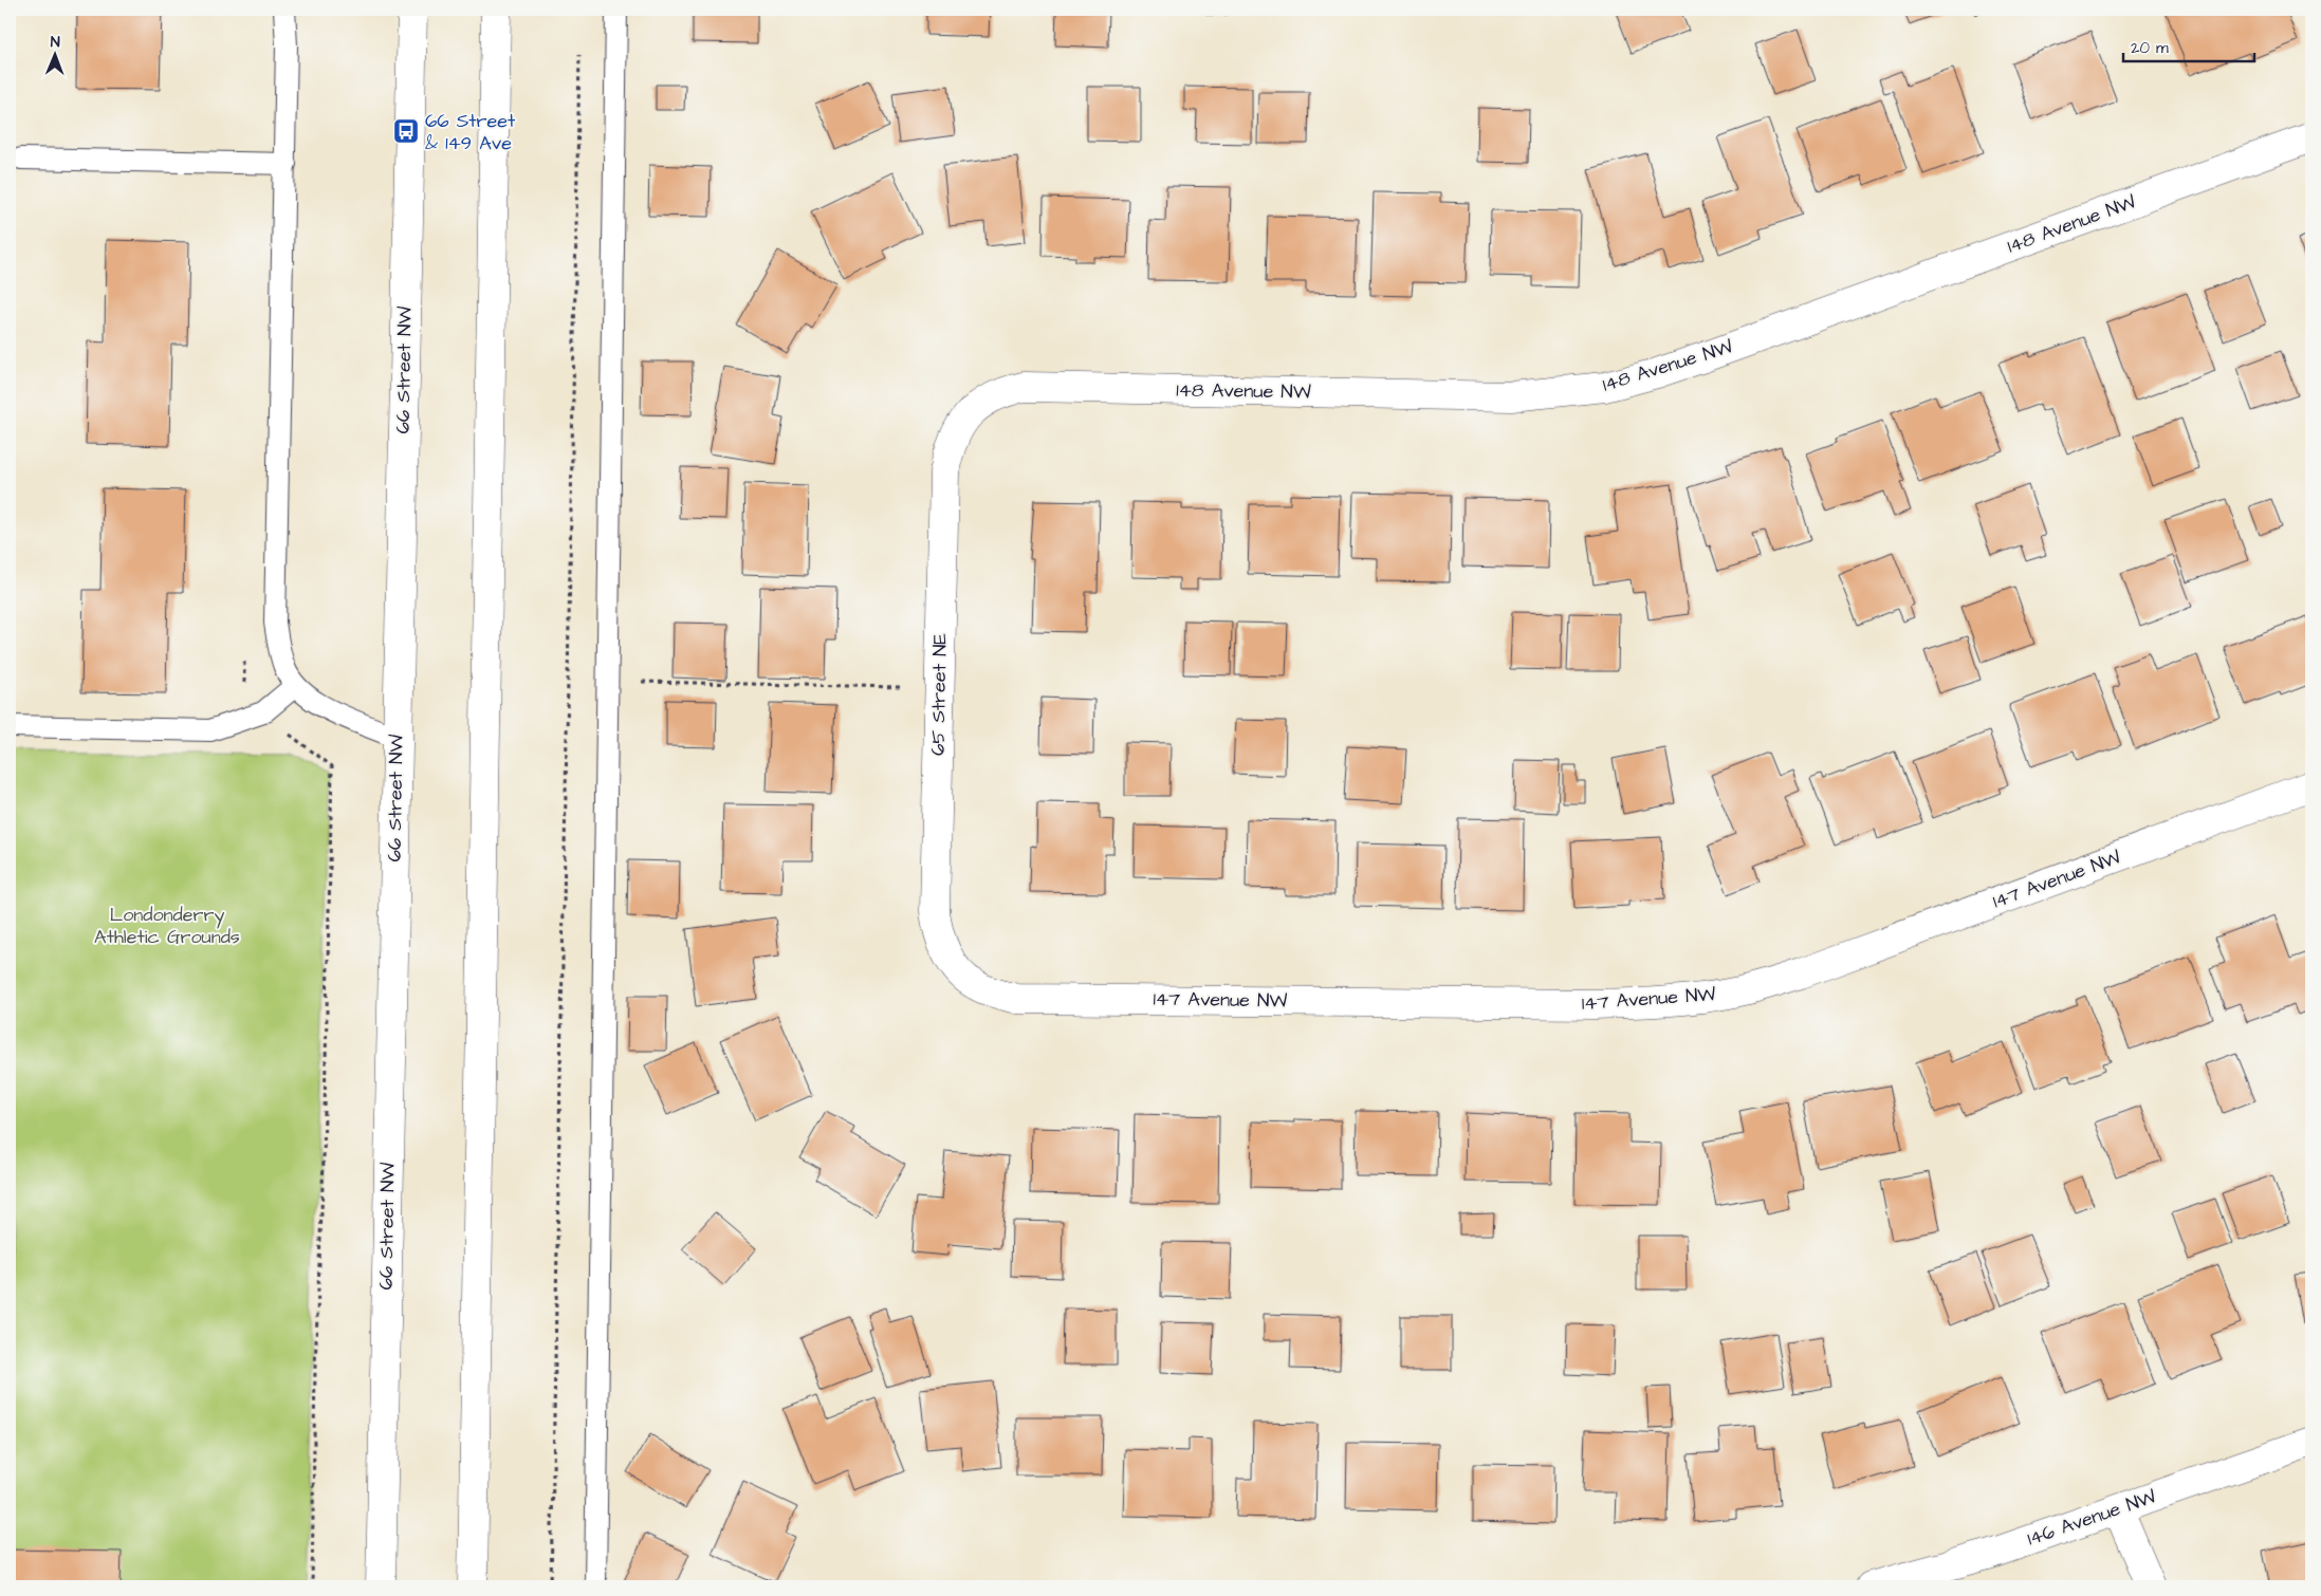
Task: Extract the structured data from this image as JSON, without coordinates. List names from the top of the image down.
{
  "streets": {
    "street": [
      "148 Avenue NW",
      "66 Street NW",
      "65 Street NE",
      "147 Avenue NW",
      "146 Avenue NW"
    ]
  },
  "crossings": [
    ["148 Avenue NW", "65 Street NE"],
    ["65 Street NE", "147 Avenue NW"]
  ],
  "parks": ["Londonderry Athletic Grounds"],
  "places": {
    "bus stop": ["66 Street & 149 Ave"]
  },
  "scale_bar": "20 m",
  "north": "top"
}
